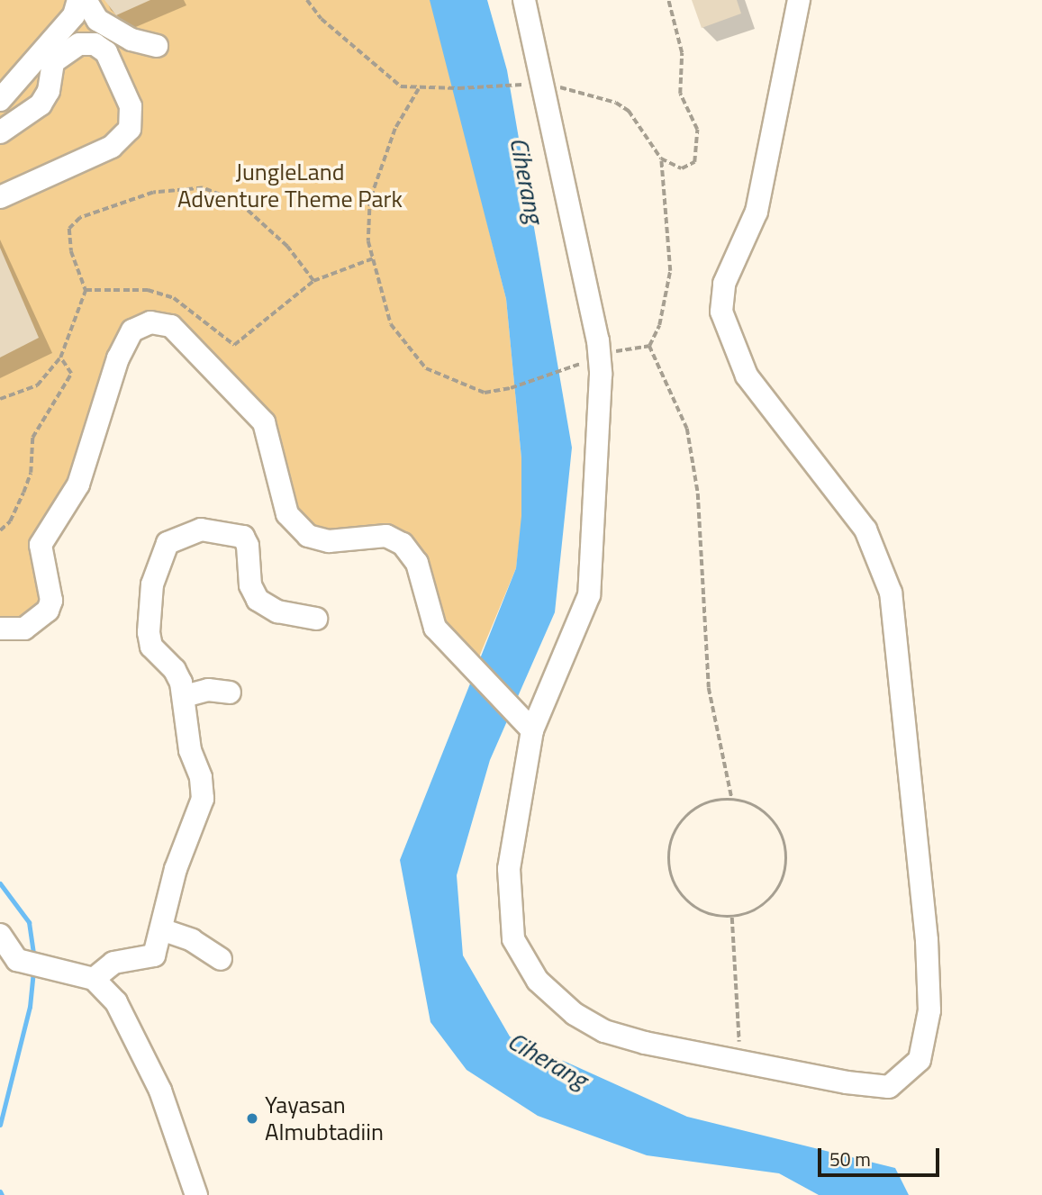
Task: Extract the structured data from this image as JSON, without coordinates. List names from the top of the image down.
{
  "water": ["Ciherang"],
  "parks": ["JungleLand Adventure Theme Park"],
  "places": ["Yayasan Almubtadiin"],
  "scale_bar": "50 m"
}
